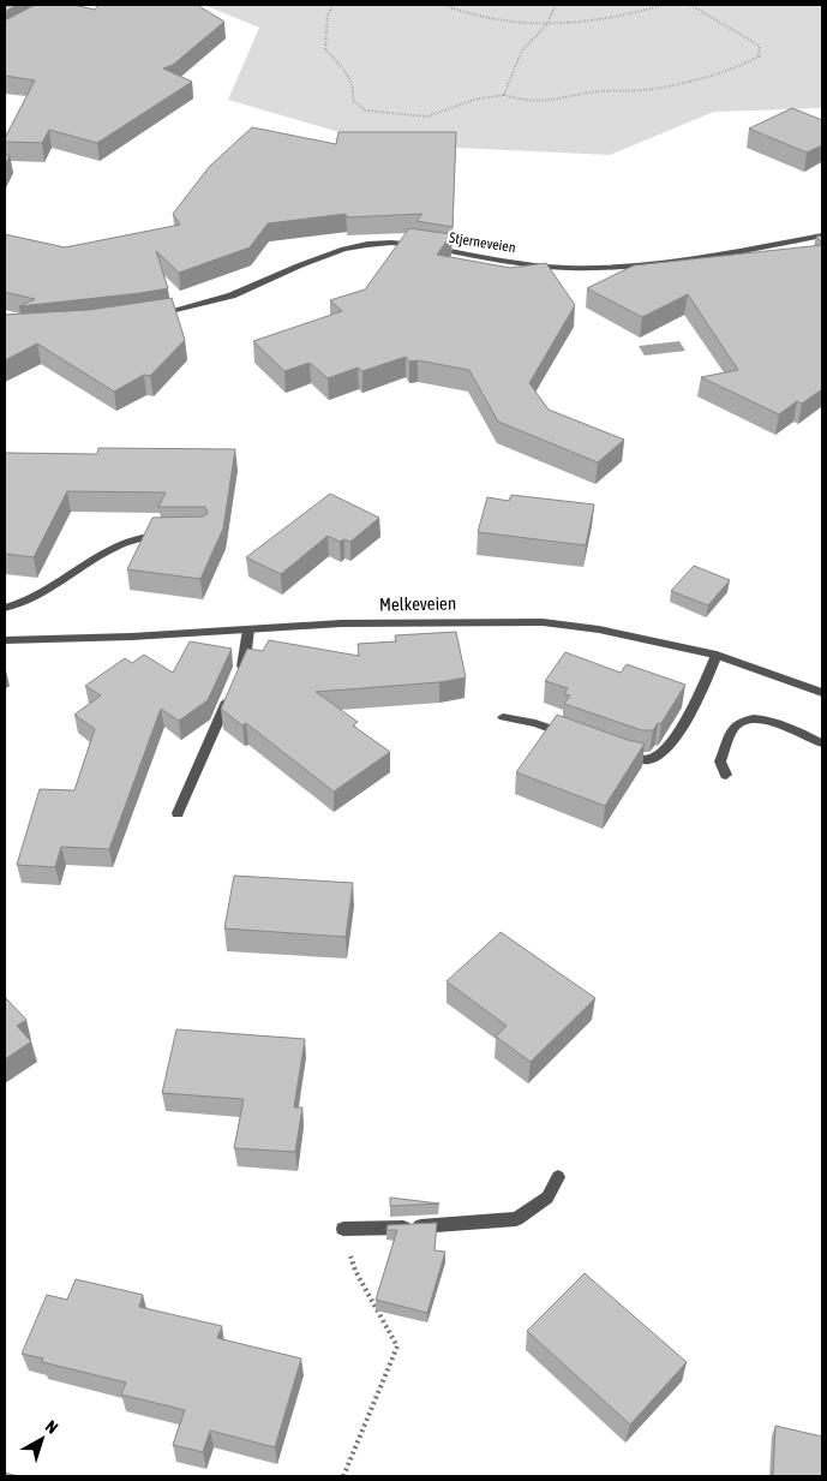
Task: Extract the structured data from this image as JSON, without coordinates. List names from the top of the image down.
{
  "streets": {
    "street": ["Stjerneveien", "Melkeveien"]
  },
  "north": "top right"
}
